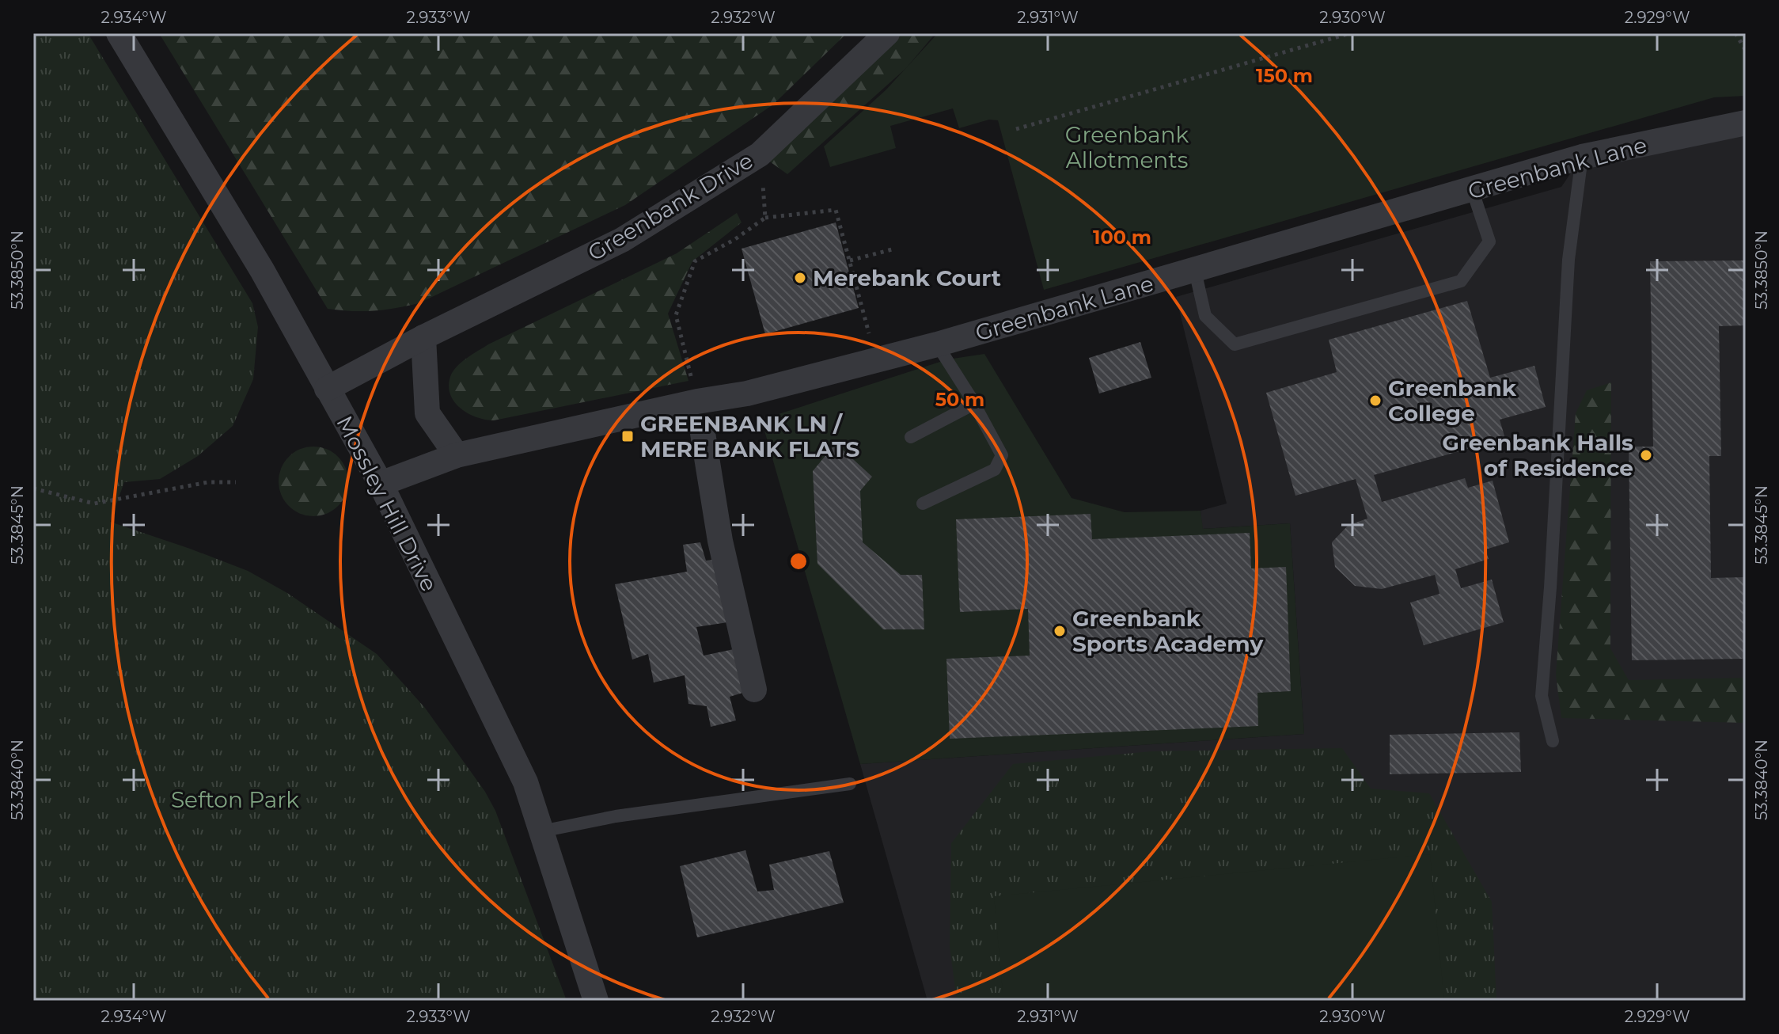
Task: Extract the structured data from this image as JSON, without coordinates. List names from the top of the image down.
{
  "streets": {
    "street": ["Greenbank Lane", "Greenbank Drive", "Mossley Hill Drive"]
  },
  "crossings": [
    ["Greenbank Lane", "Mossley Hill Drive"],
    ["Greenbank Drive", "Mossley Hill Drive"]
  ],
  "parks": ["Greenbank Allotments", "Sefton Park"],
  "places": {
    "other": [
      "Merebank Court",
      "Greenbank College",
      "Greenbank Halls of Residence",
      "Greenbank Sports Academy"
    ],
    "transit": ["GREENBANK LN / MERE BANK FLATS"]
  },
  "coordinates": [
    "2.934°W",
    "2.933°W",
    "2.932°W",
    "2.931°W",
    "2.930°W",
    "2.929°W",
    "53.3850°N",
    "53.3845°N",
    "53.3840°N"
  ],
  "rings": ["150 m", "100 m", "50 m"]
}
